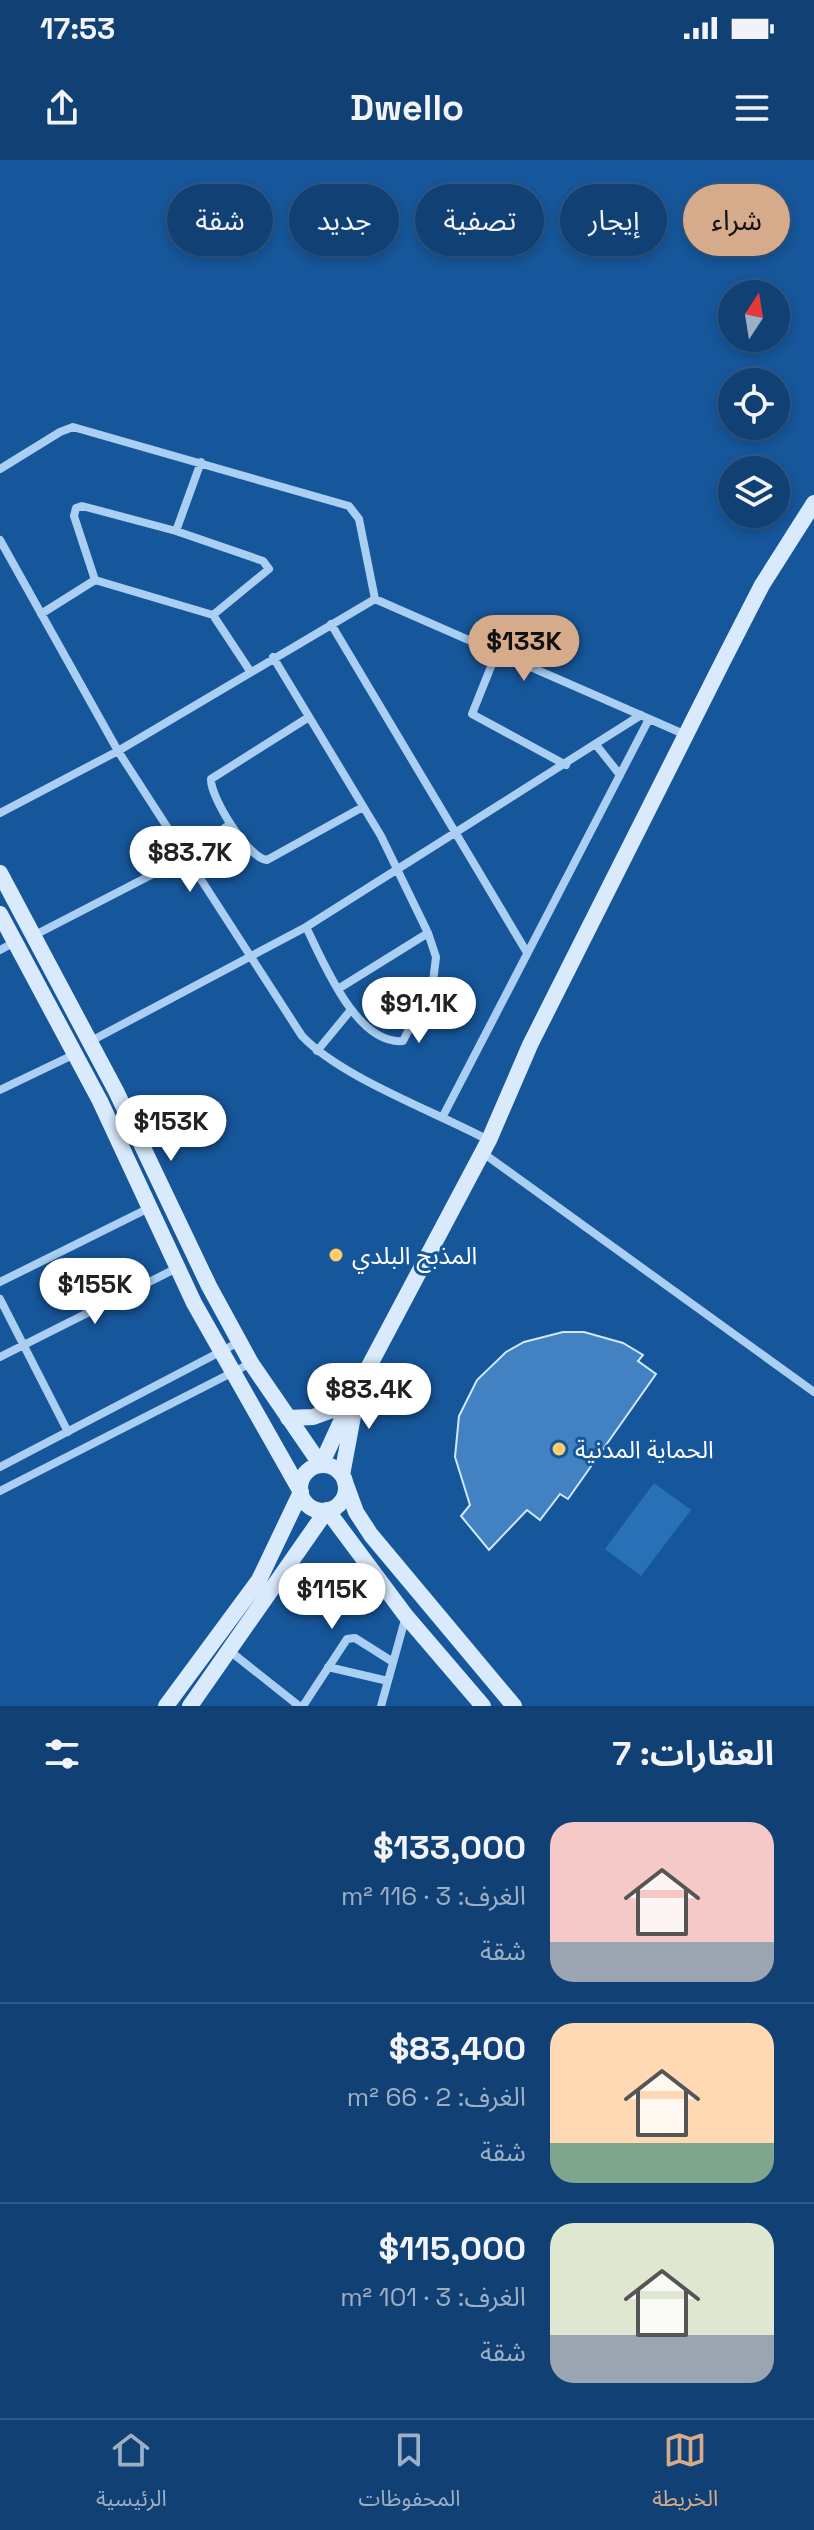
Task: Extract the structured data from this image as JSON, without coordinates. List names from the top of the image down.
{
  "places": ["المذبح البلدي", "الحماية المدنية"],
  "north": "top",
  "page": {
    "status": "17:53",
    "header": "Dwello",
    "chip": [
      "شراء",
      "إيجار",
      "تصفية",
      "جديد",
      "شقة"
    ],
    "price": [
      "$133K",
      "$83.7K",
      "$91.1K",
      "$153K",
      "$155K",
      "$83.4K",
      "$115K"
    ],
    "heading": "العقارات: 7",
    "list": [
      {
        "name": "$133,000",
        "note": "الغرف: 3 · 116 m² · شقة"
      },
      {
        "name": "$83,400",
        "note": "الغرف: 2 · 66 m² · شقة"
      },
      {
        "name": "$115,000",
        "note": "الغرف: 3 · 101 m² · شقة"
      }
    ],
    "tabs": ["الخريطة", "المحفوظات", "الرئيسية"]
  }
}
